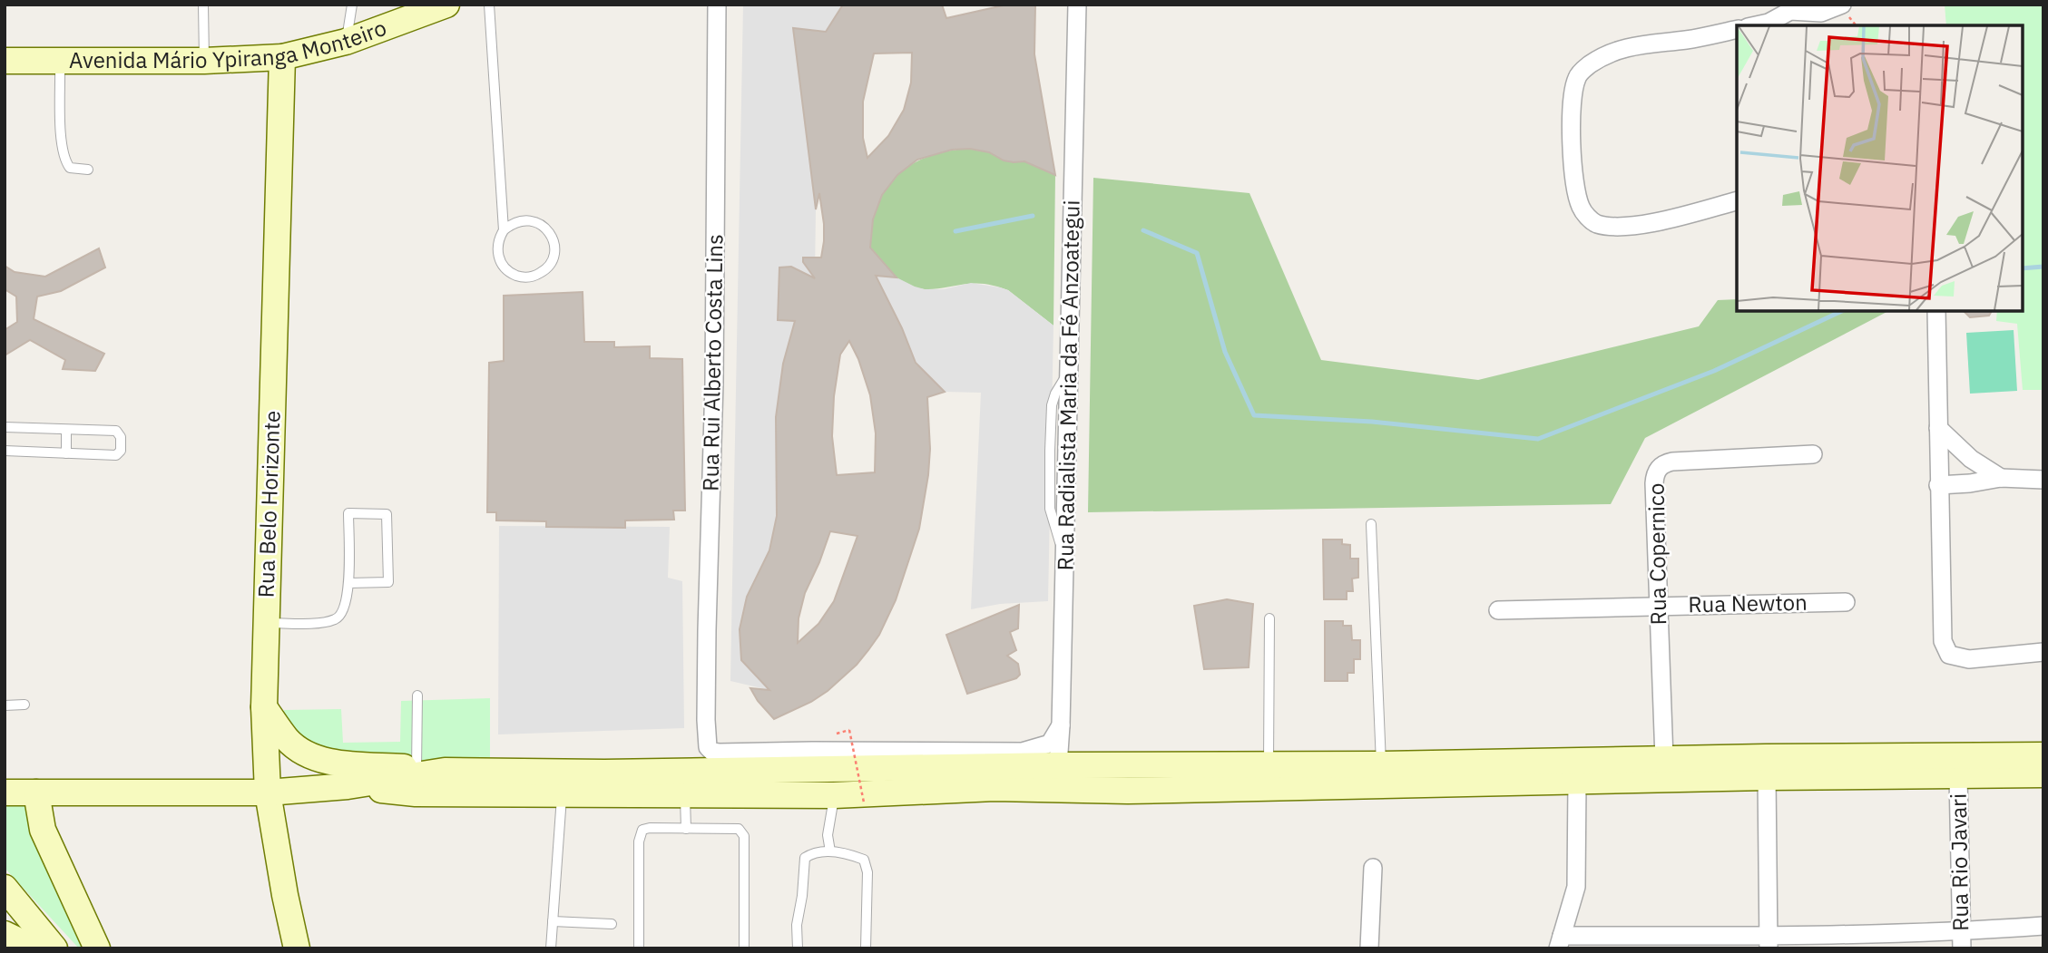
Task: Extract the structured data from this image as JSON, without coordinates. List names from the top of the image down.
{
  "streets": {
    "main road": ["Avenida Mário Ypiranga Monteiro", "Rua Belo Horizonte"],
    "street": [
      "Rua Rui Alberto Costa Lins",
      "Rua Radialista Maria da Fé Anzoategui",
      "Rua Copernico",
      "Rua Newton",
      "Rua Rio Javari"
    ]
  },
  "crossings": [
    ["Avenida Mário Ypiranga Monteiro", "Rua Belo Horizonte"],
    ["Rua Rui Alberto Costa Lins", "Rua Radialista Maria da Fé Anzoategui"],
    ["Rua Copernico", "Rua Newton"]
  ]
}
